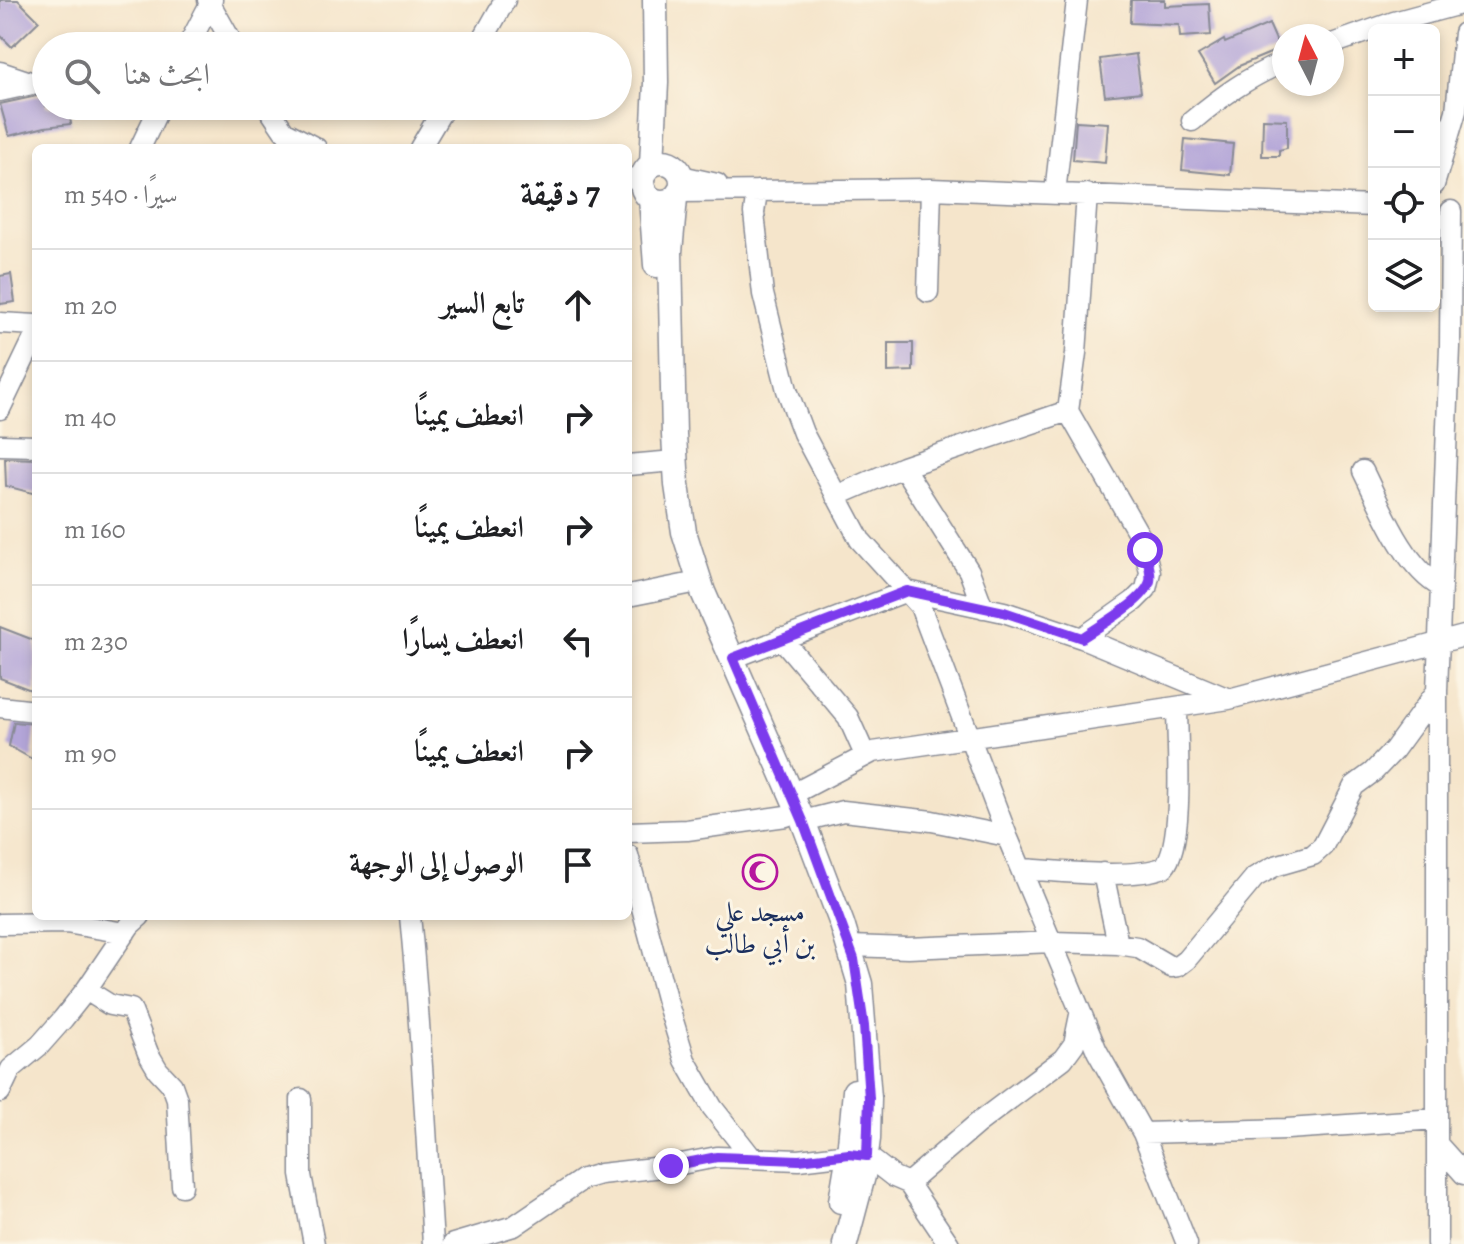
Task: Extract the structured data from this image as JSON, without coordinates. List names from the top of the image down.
{
  "places": {
    "mosque": ["مسجد علي بن أبي طالب"]
  },
  "north": "top",
  "page": {
    "map_buttons": ["+", "−"],
    "search": "ابحث هنا",
    "heading": ["7 دقيقة", "سيرًا · 540 m"],
    "list": [
      ["تابع السير", "20 m"],
      ["انعطف يمينًا", "40 m"],
      ["انعطف يمينًا", "160 m"],
      ["انعطف يسارًا", "230 m"],
      ["انعطف يمينًا", "90 m"],
      "الوصول إلى الوجهة"
    ]
  }
}
